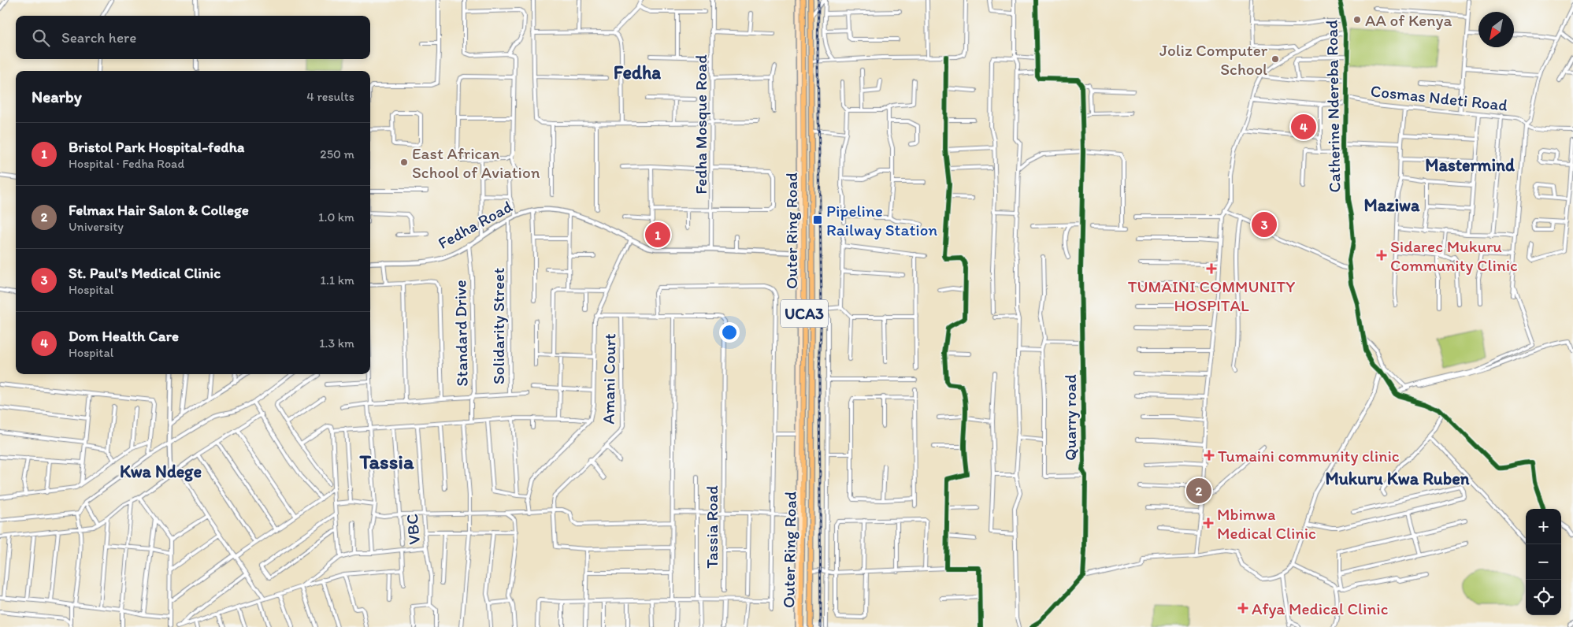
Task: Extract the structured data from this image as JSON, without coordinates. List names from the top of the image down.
{
  "streets": {
    "main road": ["Outer Ring Road", "UCA3"],
    "street": [
      "Cosmas Ndeti Road",
      "Catherine Ndereba Road",
      "Fedha Mosque Road",
      "Fedha Road",
      "Solidarity Street",
      "Standard Drive",
      "Amani Court",
      "Quarry road",
      "Tassia Road",
      "VBC"
    ]
  },
  "crossings": [
    ["Cosmas Ndeti Road", "Catherine Ndereba Road"],
    ["Fedha Mosque Road", "Fedha Road"],
    ["Fedha Road", "UCA3"],
    ["Fedha Road", "Solidarity Street"],
    ["Fedha Road", "Standard Drive"],
    ["Outer Ring Road", "UCA3"],
    ["Solidarity Street", "Standard Drive"]
  ],
  "districts": [
    "Fedha",
    "Mastermind",
    "Maziwa",
    "Tassia",
    "Kwa Ndege",
    "Mukuru Kwa Ruben"
  ],
  "places": {
    "other": ["AA of Kenya", "Joliz Computer School", "East African School of Aviation"],
    "transit": ["Pipeline Railway Station"],
    "health": [
      "Sidarec Mukuru Community Clinic",
      "TUMAINI COMMUNITY HOSPITAL",
      "Tumaini community clinic",
      "Mbimwa Medical Clinic",
      "Afya Medical Clinic"
    ]
  },
  "north": "bottom left",
  "page": {
    "search": "Search here",
    "heading": ["Nearby", "4 results"],
    "pins": [
      "4",
      "3",
      "1",
      "2"
    ],
    "list": [
      {
        "mark": "1",
        "name": "Bristol Park Hospital-fedha",
        "note": "Hospital · Fedha Road",
        "value": "250 m"
      },
      {
        "mark": "2",
        "name": "Felmax Hair Salon & College",
        "note": "University",
        "value": "1.0 km"
      },
      {
        "mark": "3",
        "name": "St. Paul's Medical Clinic",
        "note": "Hospital",
        "value": "1.1 km"
      },
      {
        "mark": "4",
        "name": "Dom Health Care",
        "note": "Hospital",
        "value": "1.3 km"
      }
    ],
    "map_buttons": ["+", "−"]
  }
}
